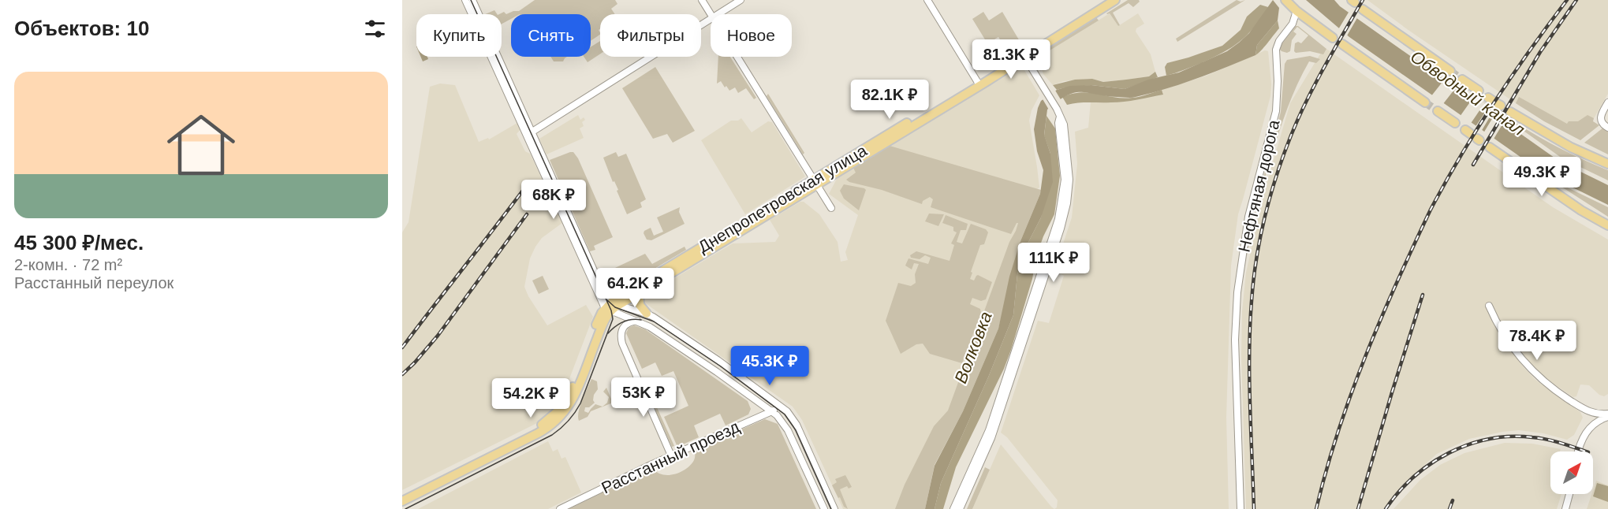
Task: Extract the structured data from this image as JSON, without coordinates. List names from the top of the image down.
{
  "streets": {
    "main road": ["Днепропетровская улица"],
    "street": ["Нефтяная дорога", "Расстанный проезд"]
  },
  "water": ["Обводный канал", "Волковка"],
  "north": "top right",
  "page": {
    "heading": "Объектов: 10",
    "chip": [
      "Купить",
      "Снять",
      "Фильтры",
      "Новое"
    ],
    "price": [
      "81.3K ₽",
      "82.1K ₽",
      "49.3K ₽",
      "68K ₽",
      "111K ₽",
      "64.2K ₽",
      "78.4K ₽",
      "45.3K ₽",
      "53K ₽",
      "54.2K ₽"
    ],
    "list": [
      {
        "name": "45 300 ₽/мес.",
        "note": "2-комн. · 72 m² · Расстанный переулок"
      }
    ]
  }
}
